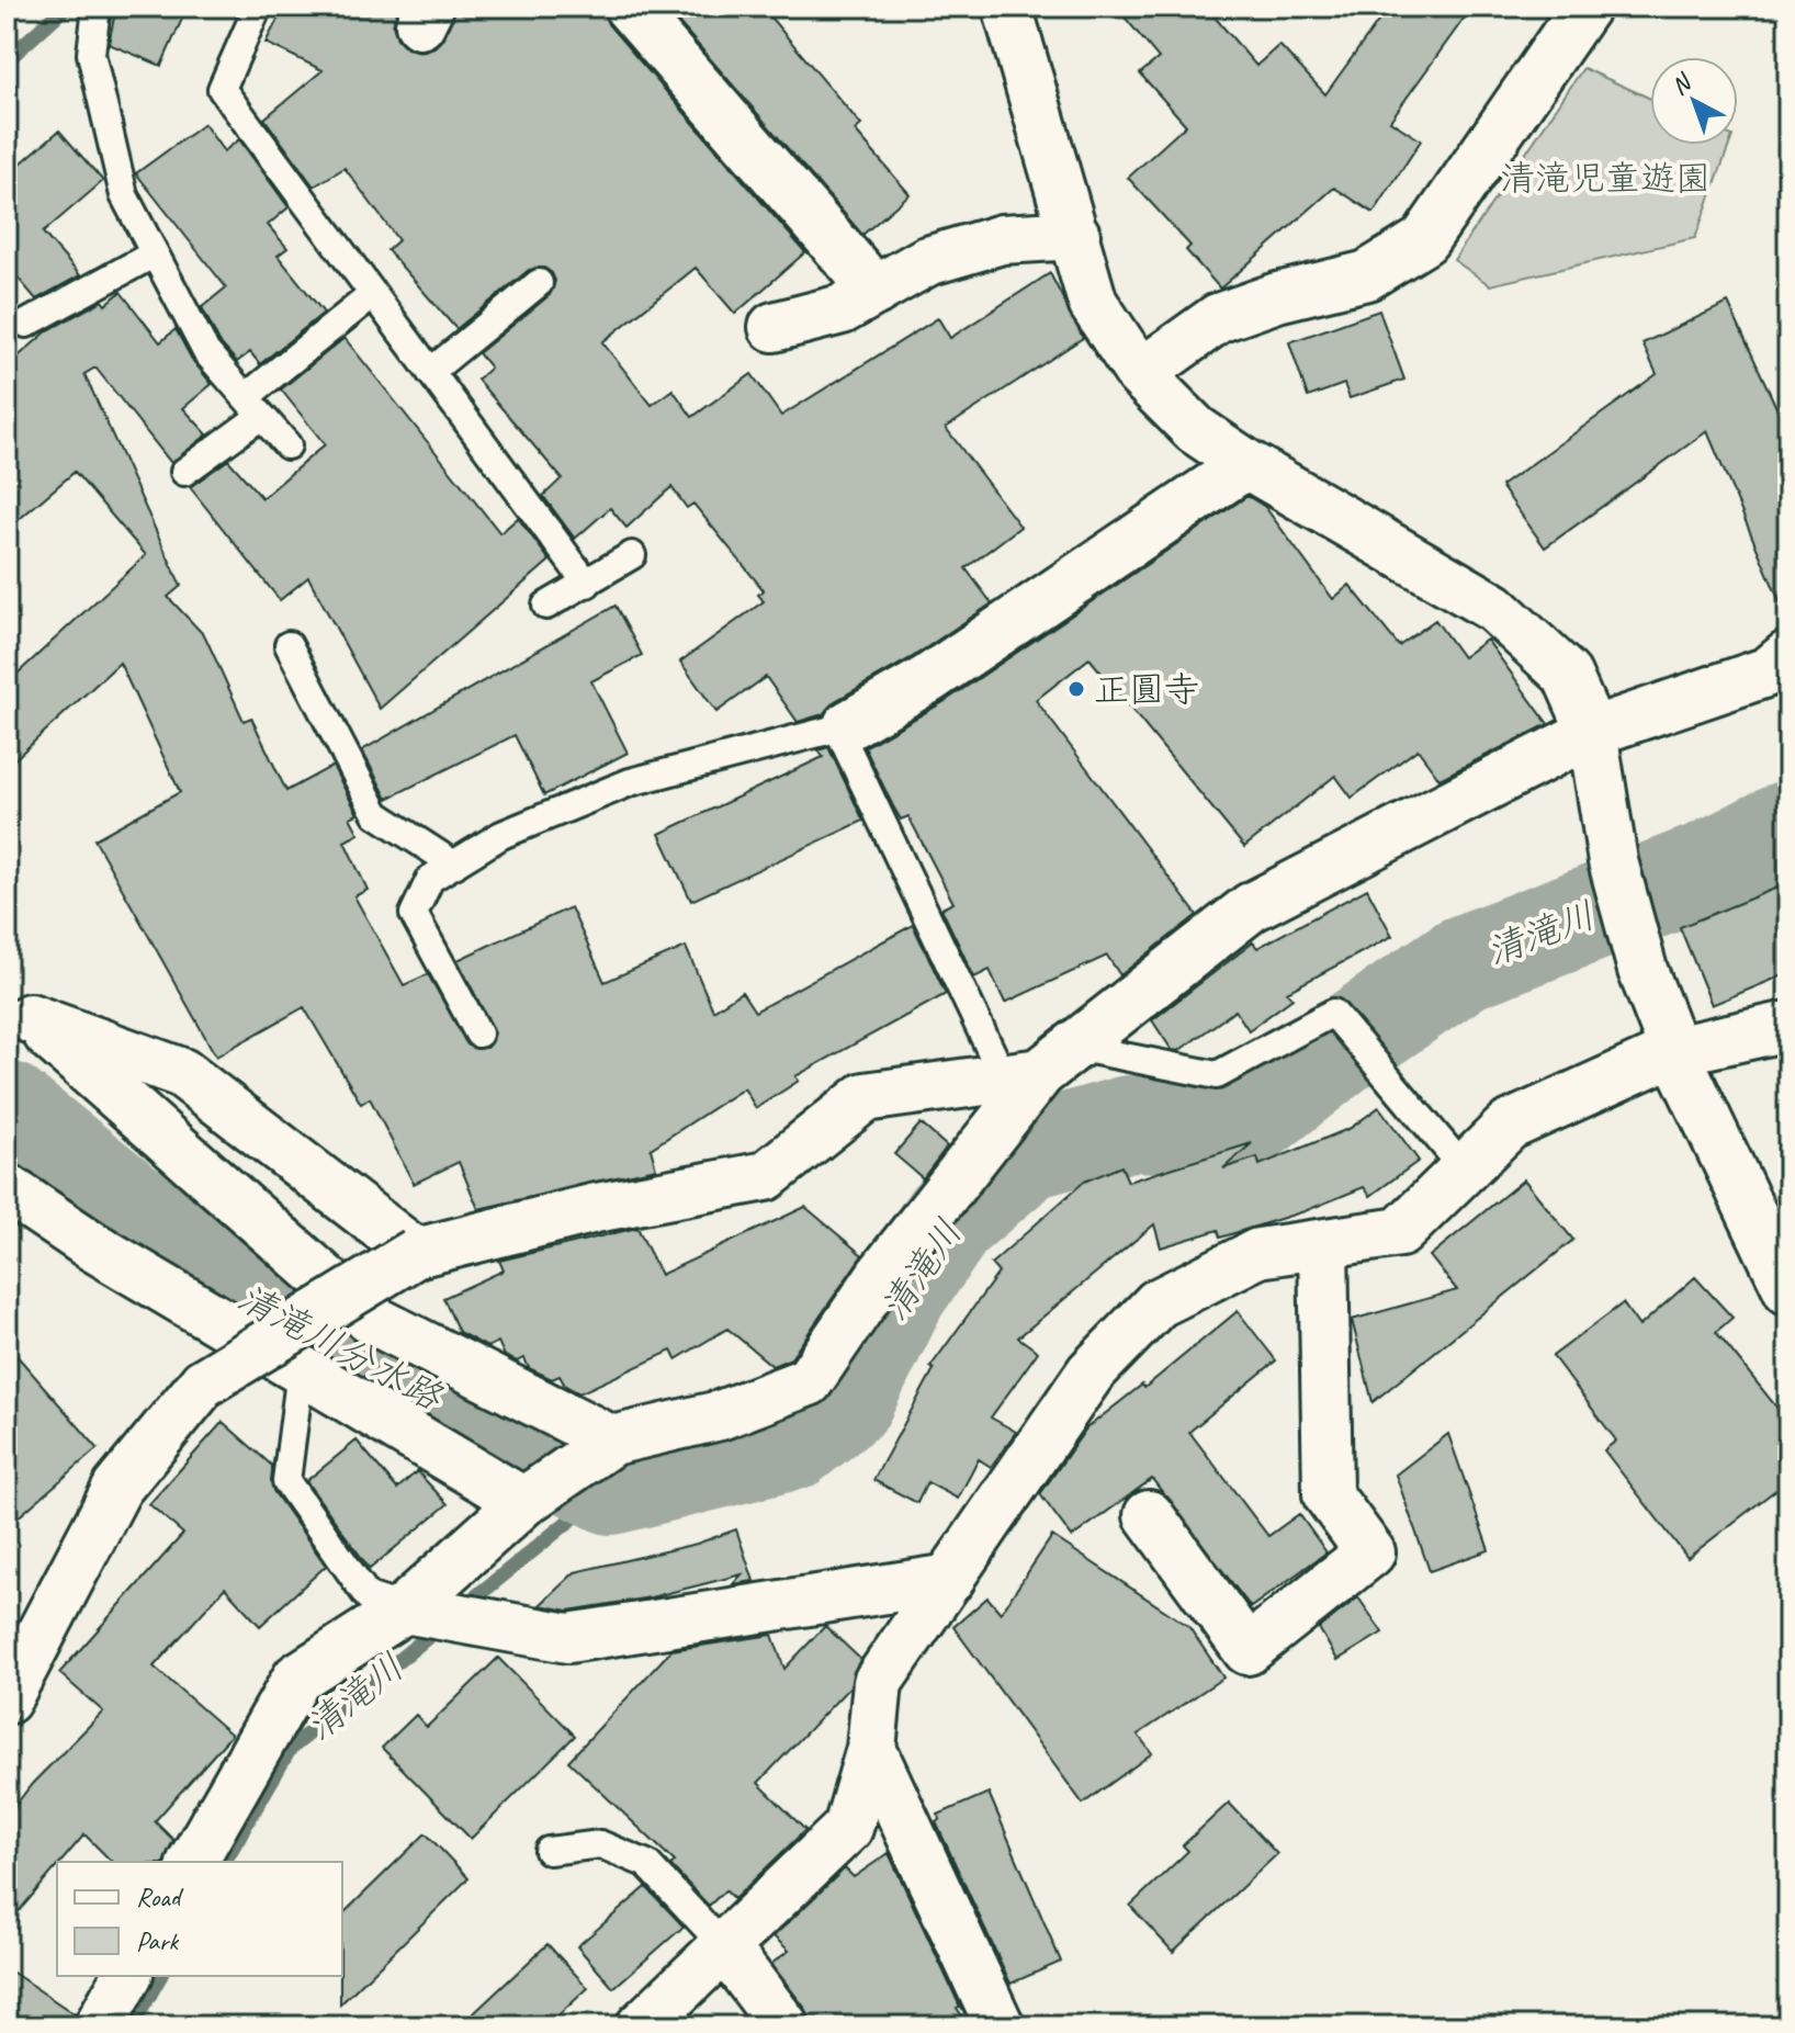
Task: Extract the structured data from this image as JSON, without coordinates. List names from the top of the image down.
{
  "water": ["清滝川", "清滝川分水路"],
  "parks": ["清滝児童遊園"],
  "places": ["正圓寺"],
  "legend": ["Road", "Park"],
  "north": "top left"
}
